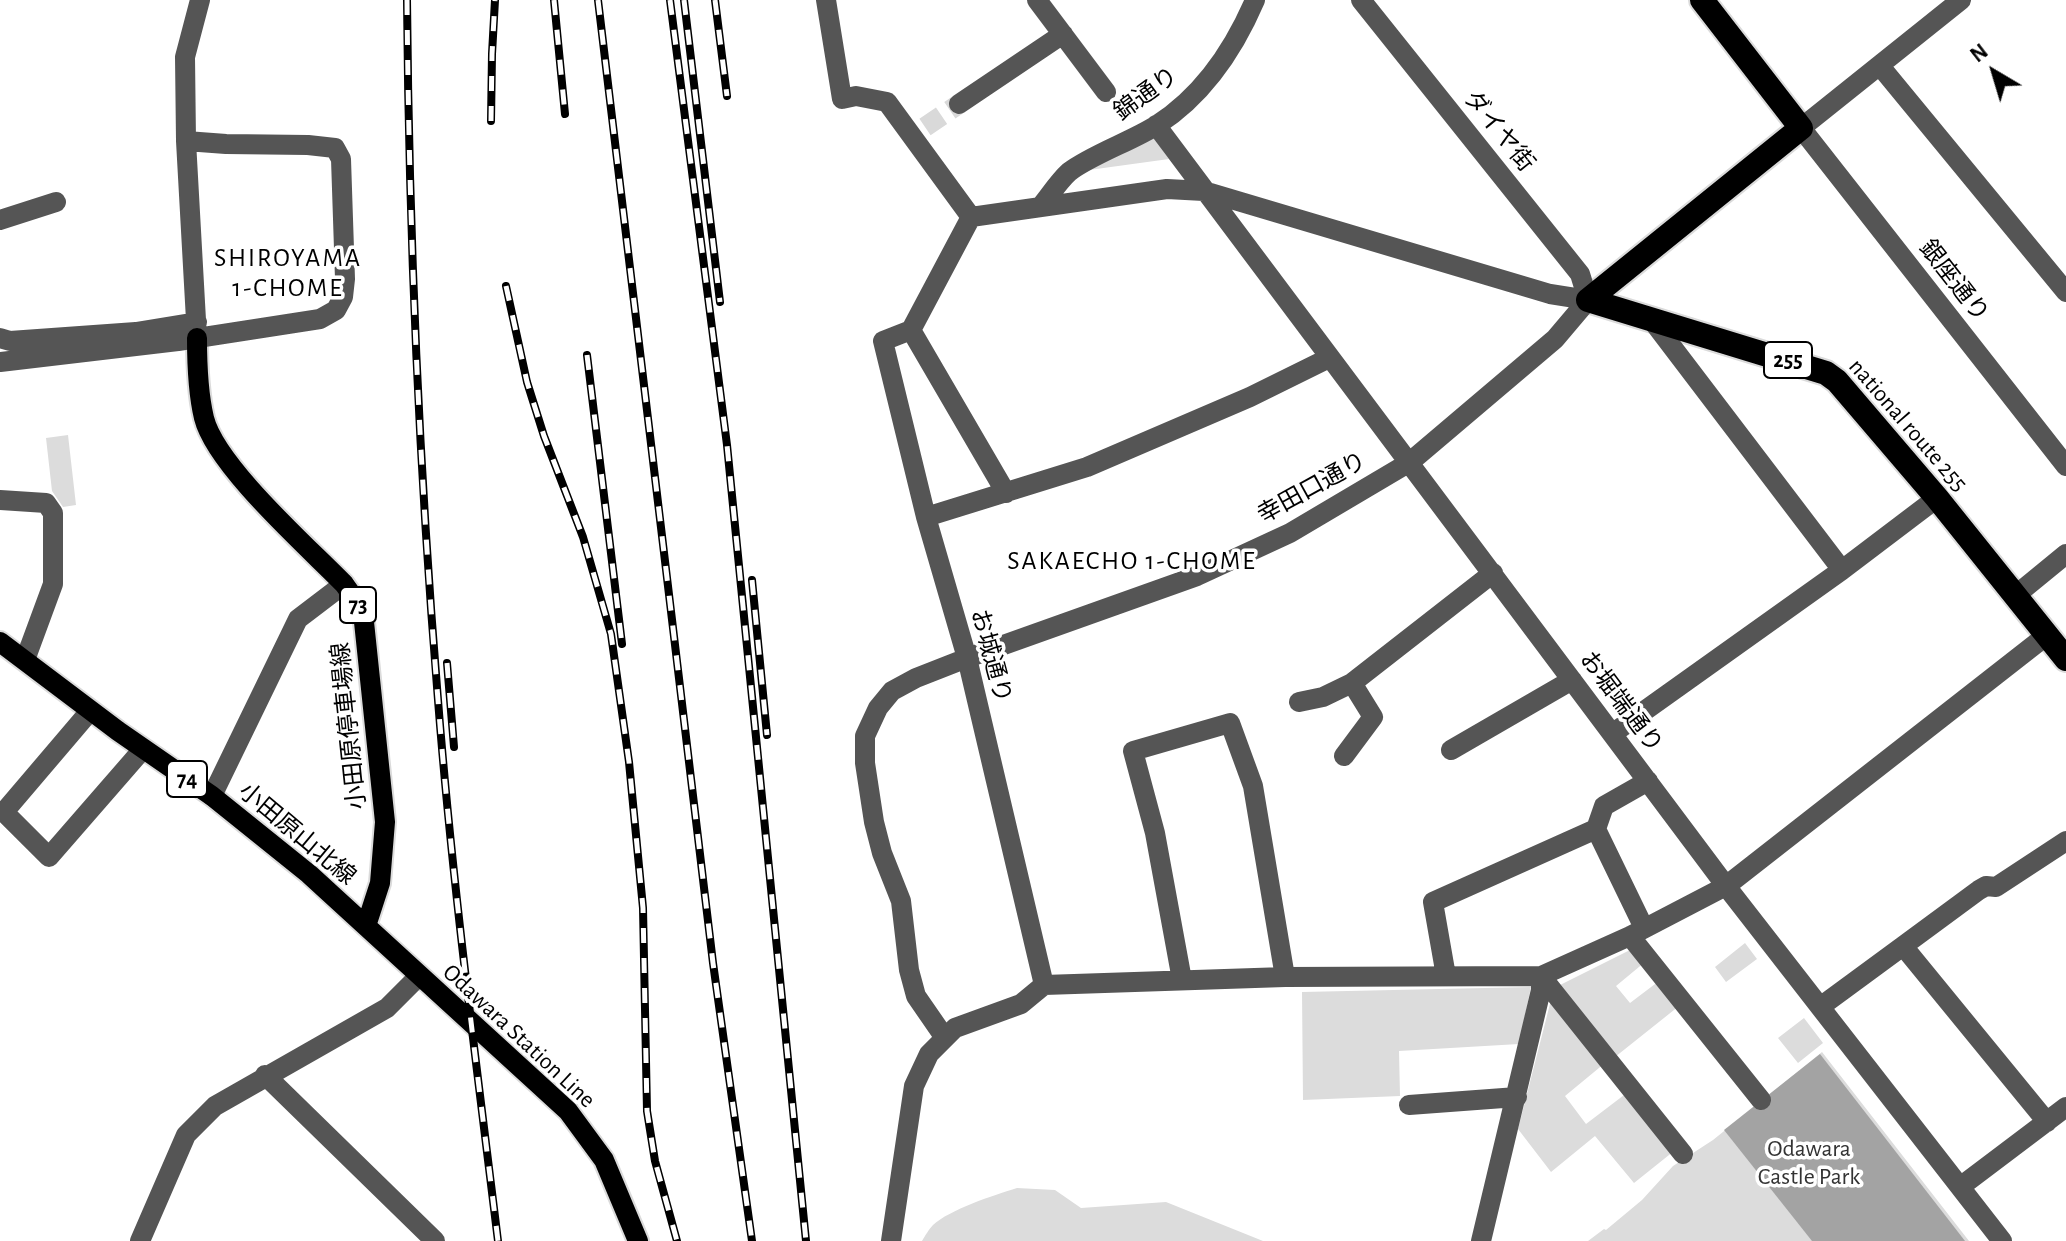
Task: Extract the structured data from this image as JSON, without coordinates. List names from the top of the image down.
{
  "streets": {
    "highway": ["255", "national route 255"],
    "main road": [
      "73",
      "小田原停車場線",
      "74",
      "小田原山北線",
      "Odawara Station Line"
    ],
    "street": [
      "錦通り",
      "ダイヤ街",
      "銀座通り",
      "幸田口通り",
      "お城通り",
      "お堀端通り"
    ]
  },
  "crossings": [
    ["錦通り", "お堀端通り"],
    ["ダイヤ街", "national route 255"],
    ["ダイヤ街", "幸田口通り"],
    ["national route 255", "幸田口通り"],
    ["幸田口通り", "お城通り"],
    ["幸田口通り", "お堀端通り"],
    ["小田原停車場線", "小田原山北線"],
    ["小田原停車場線", "Odawara Station Line"],
    ["小田原山北線", "Odawara Station Line"]
  ],
  "districts": ["SHIROYAMA 1-CHOME", "SAKAECHO 1-CHOME"],
  "parks": ["Odawara Castle Park"],
  "north": "top left"
}
